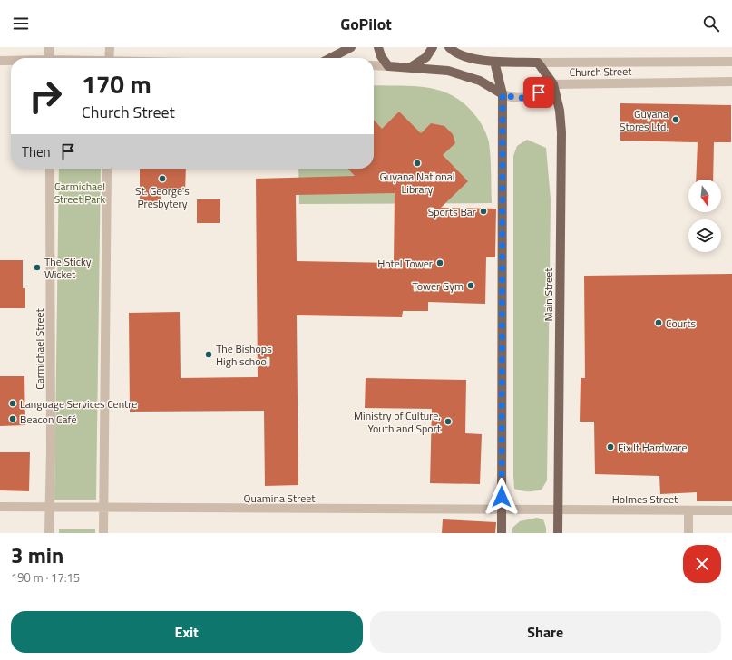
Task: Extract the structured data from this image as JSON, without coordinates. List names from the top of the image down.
{
  "streets": {
    "main road": ["Church Street", "Main Street"],
    "street": ["Carmichael Street", "Quamina Street", "Holmes Street"]
  },
  "crossings": [
    ["Church Street", "Main Street"],
    ["Main Street", "Quamina Street"],
    ["Main Street", "Holmes Street"],
    ["Carmichael Street", "Quamina Street"],
    ["Quamina Street", "Holmes Street"]
  ],
  "parks": ["Carmichael Street Park"],
  "places": [
    "Guyana Stores Ltd.",
    "Guyana National Library",
    "St. George's Presbytery",
    "Sports Bar",
    "Hotel Tower",
    "The Sticky Wicket",
    "Tower Gym",
    "Courts",
    "The Bishops High school",
    "Language Services Centre",
    "Beacon Café",
    "Ministry of Culture, Youth and Sport",
    "Fix It Hardware"
  ],
  "north": "bottom",
  "page": {
    "header": "GoPilot",
    "turn": ["170 m", "Church Street"],
    "then": "Then",
    "heading": ["3 min", "190 m · 17:15"],
    "buttons": ["Exit", "Share"]
  }
}
